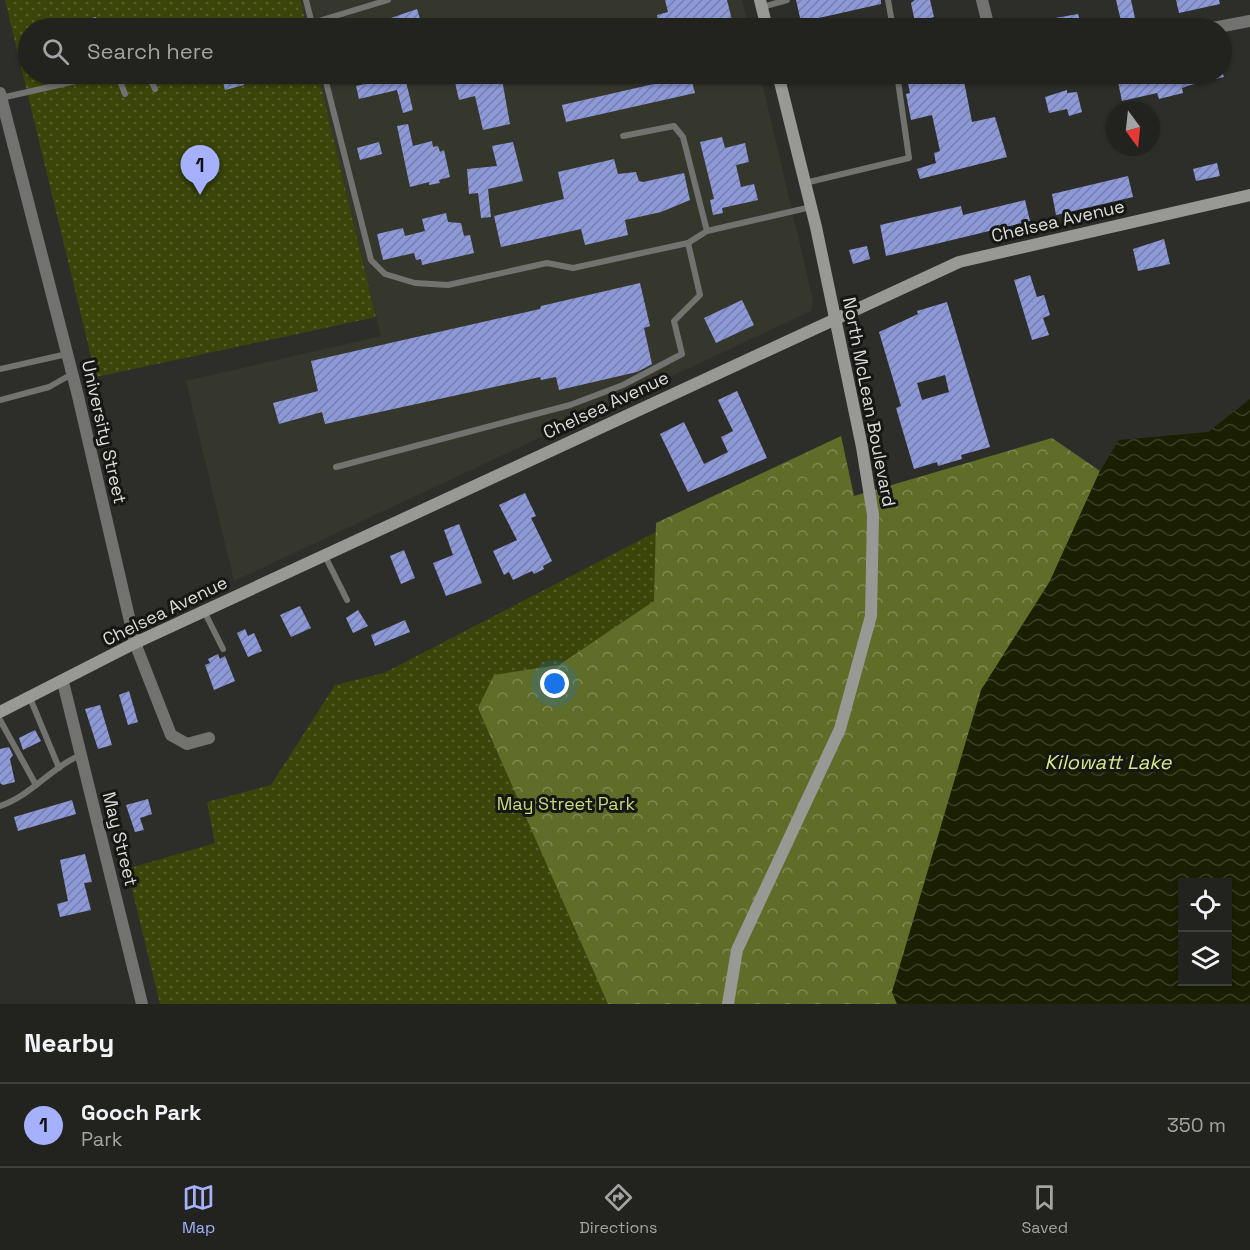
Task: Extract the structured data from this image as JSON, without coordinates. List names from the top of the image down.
{
  "streets": {
    "main road": ["Chelsea Avenue", "North McLean Boulevard"],
    "street": ["University Street", "May Street"]
  },
  "crossings": [
    ["Chelsea Avenue", "North McLean Boulevard"],
    ["Chelsea Avenue", "University Street"],
    ["Chelsea Avenue", "May Street"]
  ],
  "water": ["Kilowatt Lake"],
  "parks": ["May Street Park"],
  "north": "bottom",
  "page": {
    "search": "Search here",
    "pins": "1",
    "heading": "Nearby",
    "list": [
      {
        "mark": "1",
        "name": "Gooch Park",
        "note": "Park",
        "value": "350 m"
      }
    ],
    "nav": ["Map", "Directions", "Saved"]
  }
}
